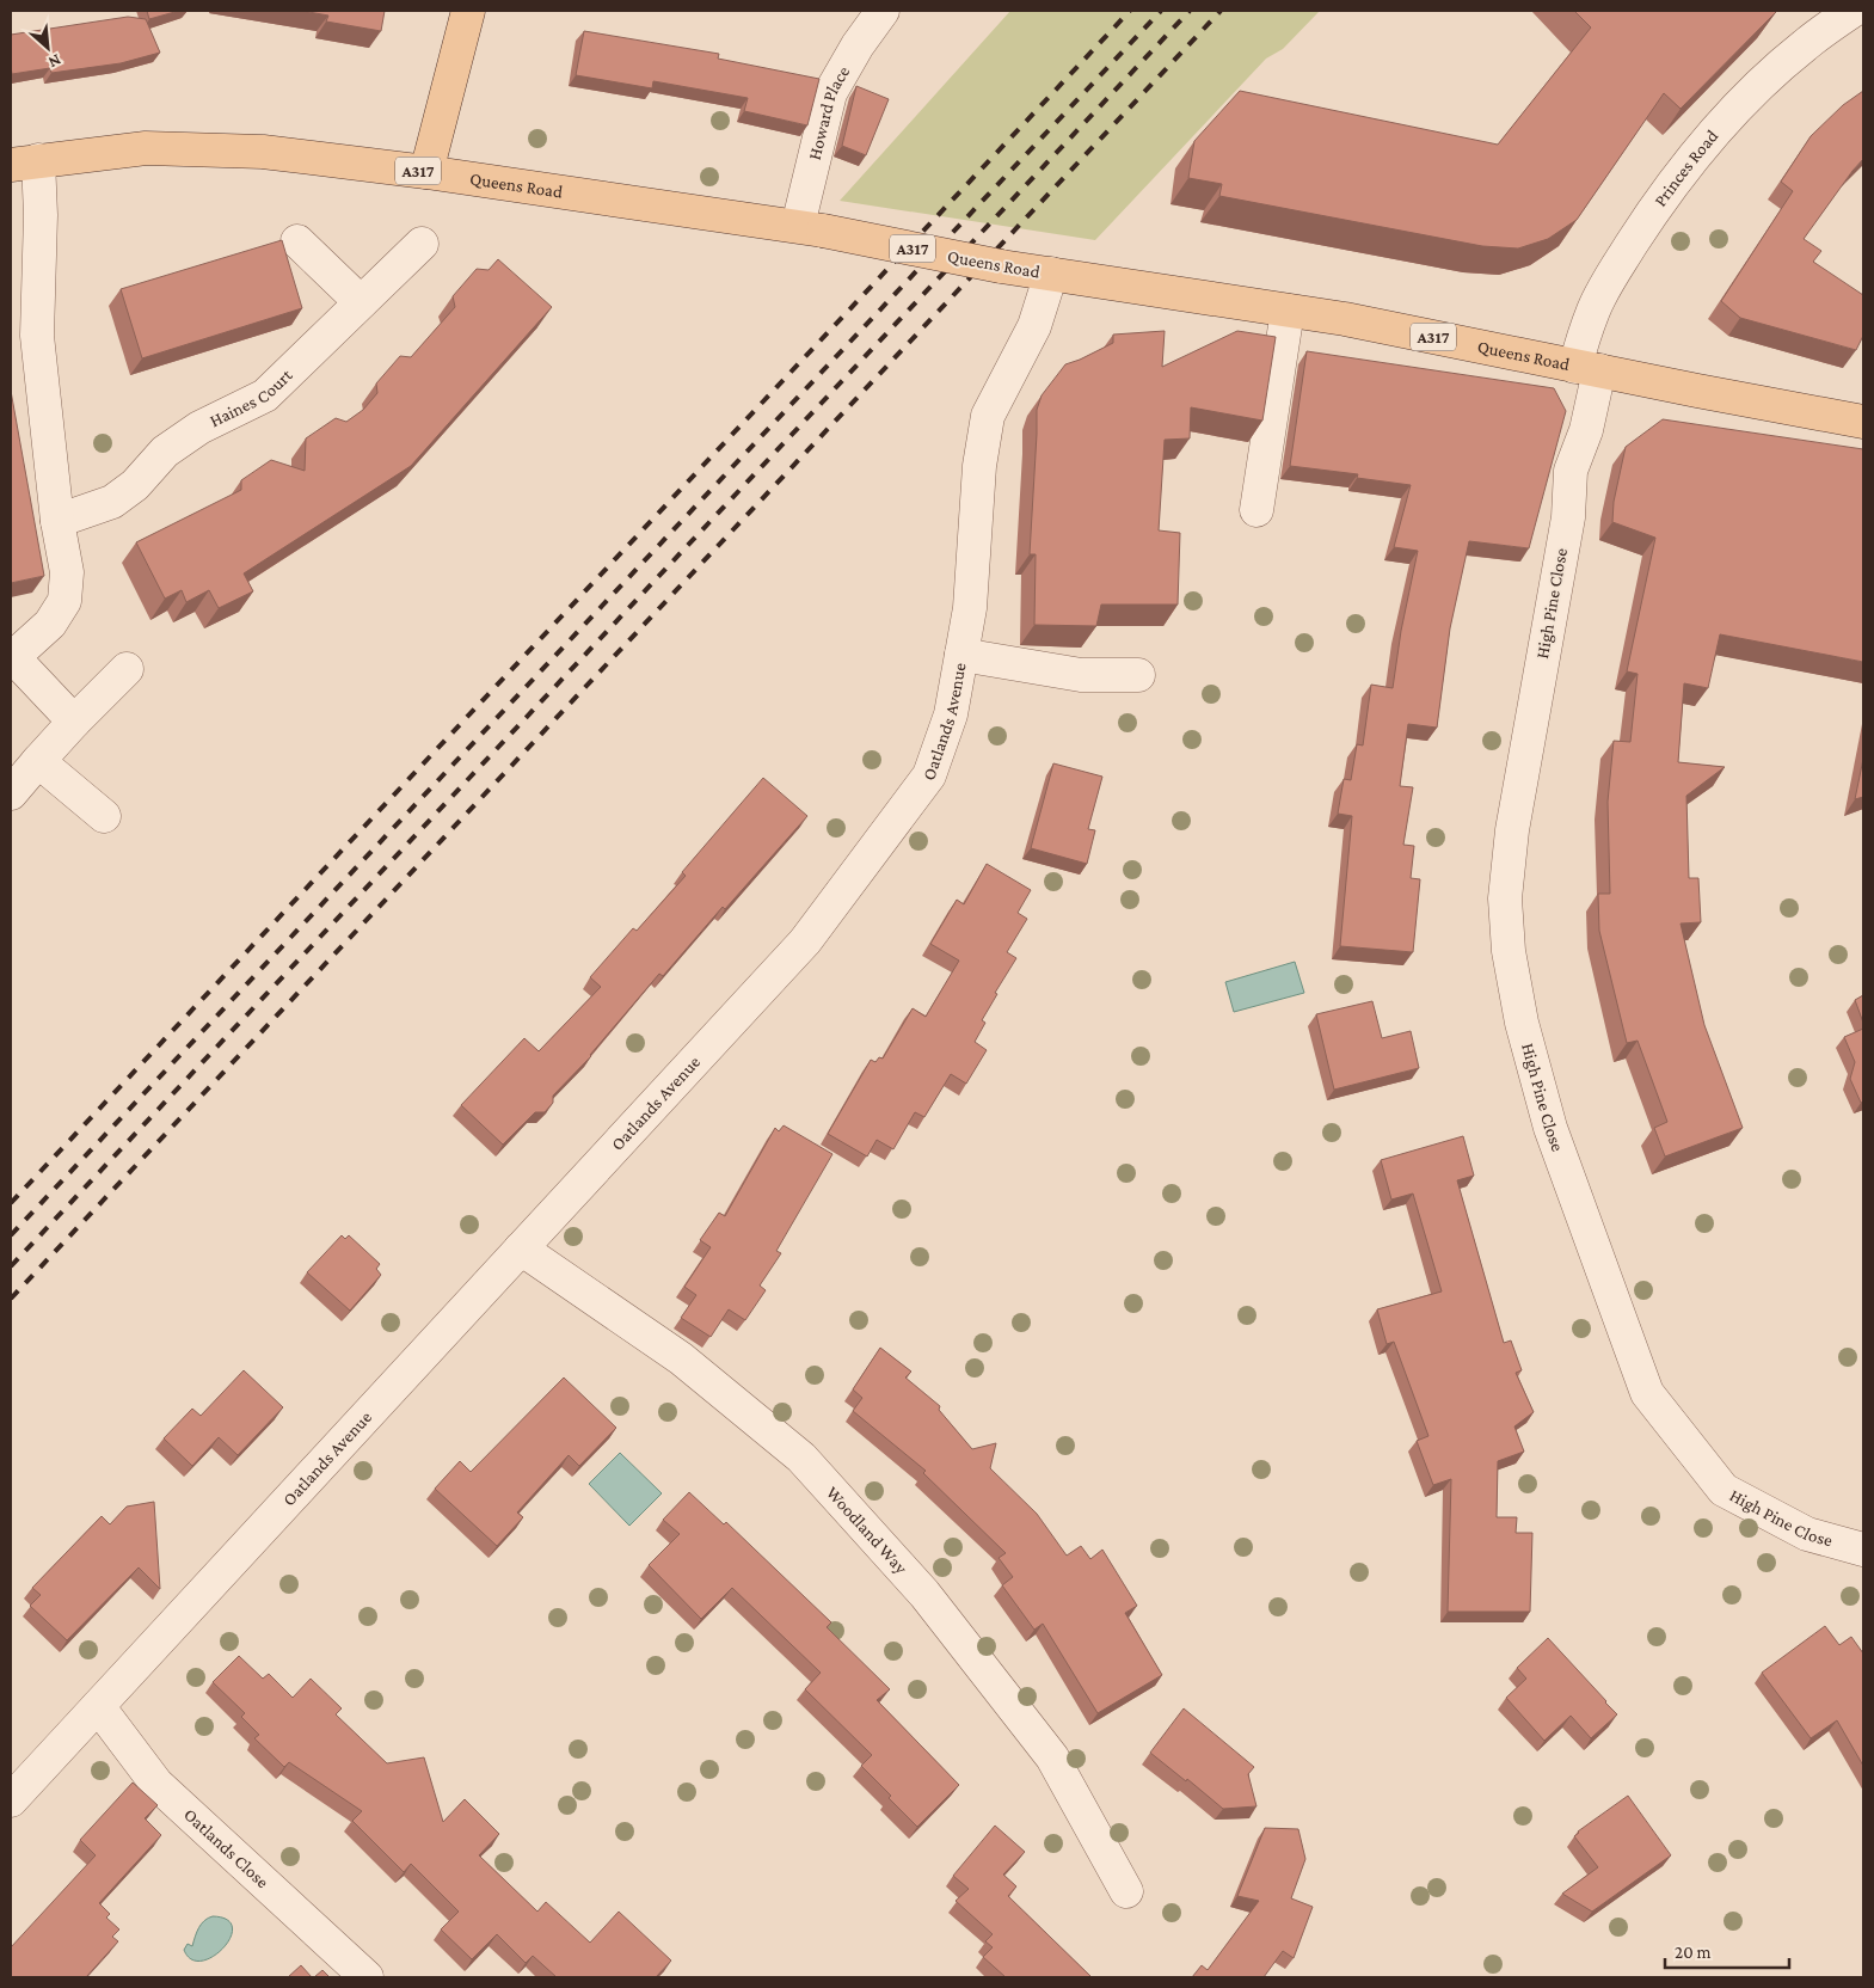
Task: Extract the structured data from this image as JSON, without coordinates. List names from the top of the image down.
{
  "streets": {
    "main road": ["A317", "Queens Road"],
    "street": [
      "Howard Place",
      "Princes Road",
      "Haines Court",
      "High Pine Close",
      "Oatlands Avenue",
      "Woodland Way",
      "Oatlands Close"
    ]
  },
  "crossings": [
    ["Howard Place", "Queens Road"],
    ["Princes Road", "Queens Road"],
    ["Princes Road", "High Pine Close"],
    ["Queens Road", "High Pine Close"],
    ["Queens Road", "Oatlands Avenue"],
    ["Oatlands Avenue", "Woodland Way"],
    ["Oatlands Avenue", "Oatlands Close"]
  ],
  "scale_bar": "20 m",
  "north": "bottom right"
}
